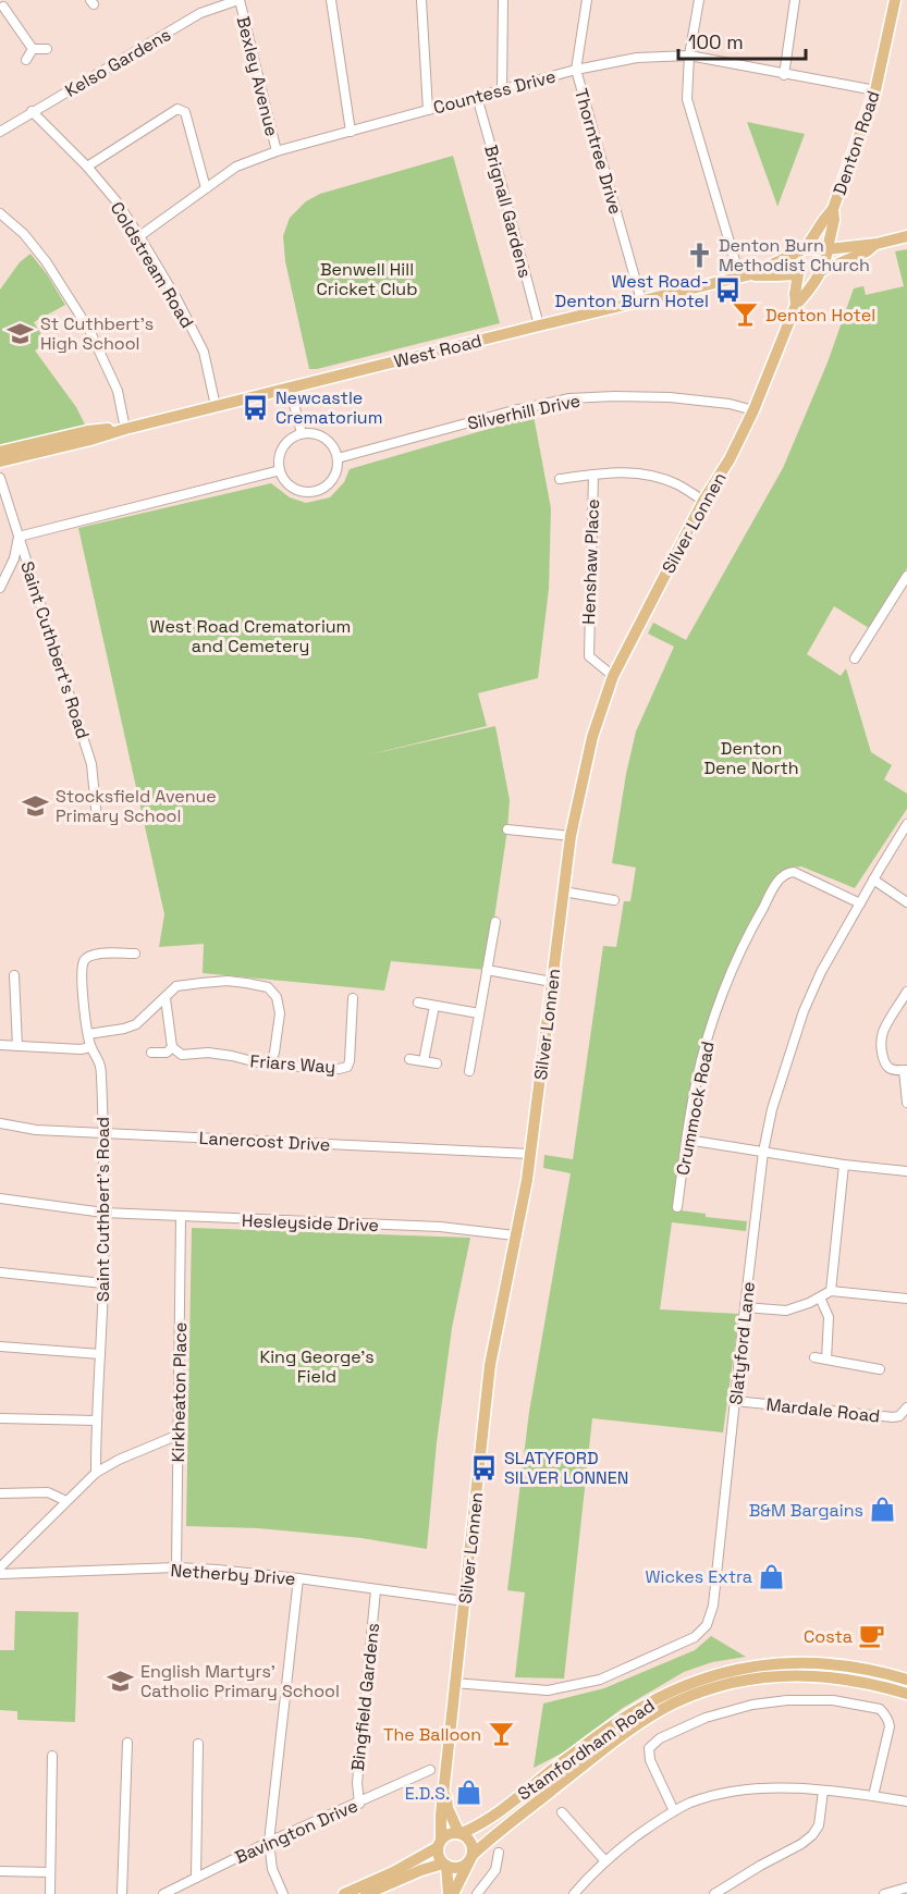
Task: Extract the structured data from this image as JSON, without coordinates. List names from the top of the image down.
{
  "streets": {
    "main road": [
      "Denton Road",
      "West Road",
      "Silver Lonnen",
      "Stamfordham Road"
    ],
    "street": [
      "Kelso Gardens",
      "Bexley Avenue",
      "Countess Drive",
      "Thorntree Drive",
      "Brignall Gardens",
      "Coldstream Road",
      "Silverhill Drive",
      "Henshaw Place",
      "Saint Cuthbert's Road",
      "Friars Way",
      "Crummock Road",
      "Lanercost Drive",
      "Hesleyside Drive",
      "Slatyford Lane",
      "Kirkheaton Place",
      "Mardale Road",
      "Netherby Drive",
      "Bingfield Gardens",
      "Bavington Drive"
    ]
  },
  "crossings": [
    ["Kelso Gardens", "Bexley Avenue"],
    ["Kelso Gardens", "Coldstream Road"],
    ["Bexley Avenue", "Countess Drive"],
    ["Countess Drive", "Denton Road"],
    ["Countess Drive", "Thorntree Drive"],
    ["Countess Drive", "Brignall Gardens"],
    ["Countess Drive", "Coldstream Road"],
    ["Denton Road", "West Road"],
    ["Denton Road", "Silver Lonnen"],
    ["Thorntree Drive", "West Road"],
    ["Brignall Gardens", "West Road"],
    ["Coldstream Road", "West Road"],
    ["West Road", "Silver Lonnen"],
    ["West Road", "Saint Cuthbert's Road"],
    ["Silverhill Drive", "Silver Lonnen"],
    ["Silver Lonnen", "Henshaw Place"],
    ["Silver Lonnen", "Lanercost Drive"],
    ["Silver Lonnen", "Hesleyside Drive"],
    ["Silver Lonnen", "Slatyford Lane"],
    ["Silver Lonnen", "Netherby Drive"],
    ["Silver Lonnen", "Stamfordham Road"],
    ["Saint Cuthbert's Road", "Lanercost Drive"],
    ["Saint Cuthbert's Road", "Hesleyside Drive"],
    ["Crummock Road", "Slatyford Lane"],
    ["Hesleyside Drive", "Kirkheaton Place"],
    ["Slatyford Lane", "Mardale Road"],
    ["Kirkheaton Place", "Netherby Drive"],
    ["Netherby Drive", "Bingfield Gardens"],
    ["Bingfield Gardens", "Bavington Drive"]
  ],
  "parks": [
    "Benwell Hill Cricket Club",
    "West Road Crematorium and Cemetery",
    "Denton Dene North",
    "King George's Field"
  ],
  "places": {
    "church": ["Denton Burn Methodist Church"],
    "bus stop": ["West Road- Denton Burn Hotel", "Newcastle Crematorium", "SLATYFORD SILVER LONNEN"],
    "bar": ["Denton Hotel", "The Balloon"],
    "school or university": ["St Cuthbert's High School", "Stocksfield Avenue Primary School", "English Martyrs' Catholic Primary School"],
    "shop": ["B&M Bargains", "Wickes Extra", "E.D.S."],
    "cafe": ["Costa"]
  },
  "scale_bar": "100 m"
}
